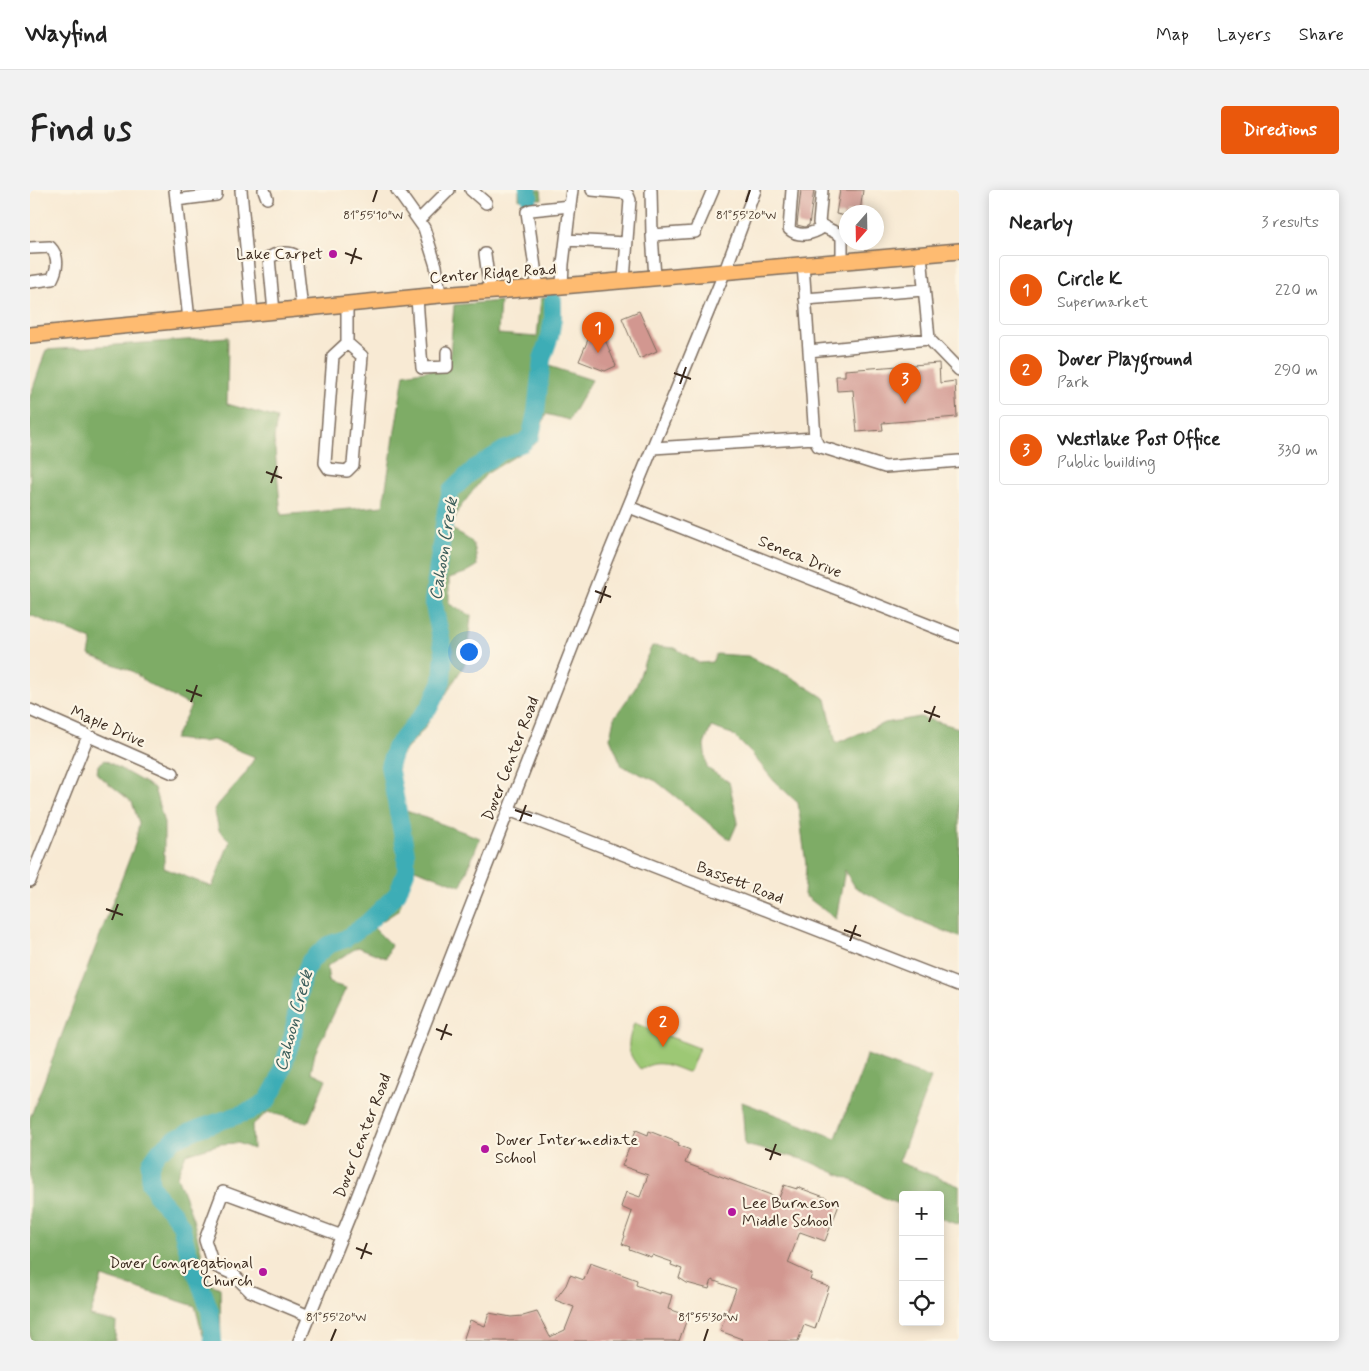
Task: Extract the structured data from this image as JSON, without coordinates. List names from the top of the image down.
{
  "streets": {
    "main road": ["Center Ridge Road"],
    "street": [
      "Seneca Drive",
      "Maple Drive",
      "Dover Center Road",
      "Bassett Road"
    ]
  },
  "crossings": [
    ["Center Ridge Road", "Dover Center Road"],
    ["Seneca Drive", "Dover Center Road"],
    ["Dover Center Road", "Bassett Road"]
  ],
  "water": ["Cahoon Creek"],
  "places": [
    "Lake Carpet",
    "Dover Intermediate School",
    "Lee Burneson Middle School",
    "Dover Congregational Church"
  ],
  "north": "bottom",
  "page": {
    "header": "Wayfind",
    "nav": ["Map", "Layers", "Share"],
    "buttons": "Directions",
    "title": "Find us",
    "heading": ["Nearby", "3 results"],
    "list": [
      {
        "mark": "1",
        "name": "Circle K",
        "note": "Supermarket",
        "value": "220 m"
      },
      {
        "mark": "2",
        "name": "Dover Playground",
        "note": "Park",
        "value": "290 m"
      },
      {
        "mark": "3",
        "name": "Westlake Post Office",
        "note": "Public building",
        "value": "330 m"
      }
    ],
    "pins": ["1", "3", "2"],
    "map_buttons": ["+", "−"]
  },
  "coordinates": ["81°55'10\"W", "81°55'20\"W", "81°55'30\"W"]
}
